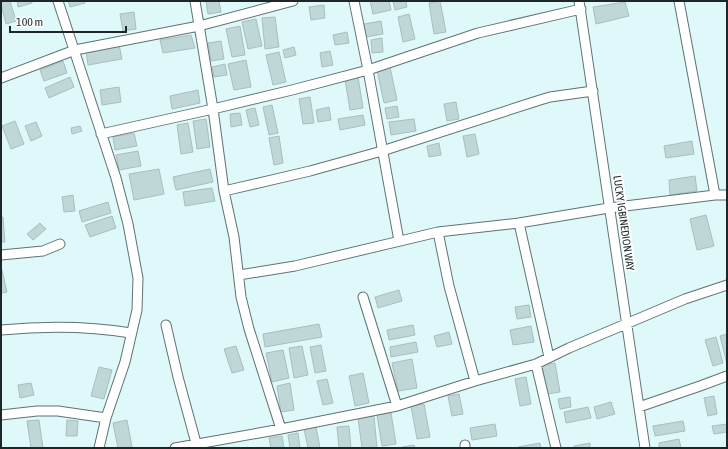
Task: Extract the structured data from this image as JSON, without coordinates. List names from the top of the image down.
{
  "streets": {
    "street": ["LUCKY IGBINEDION WAY"]
  },
  "scale_bar": "100 m"
}
